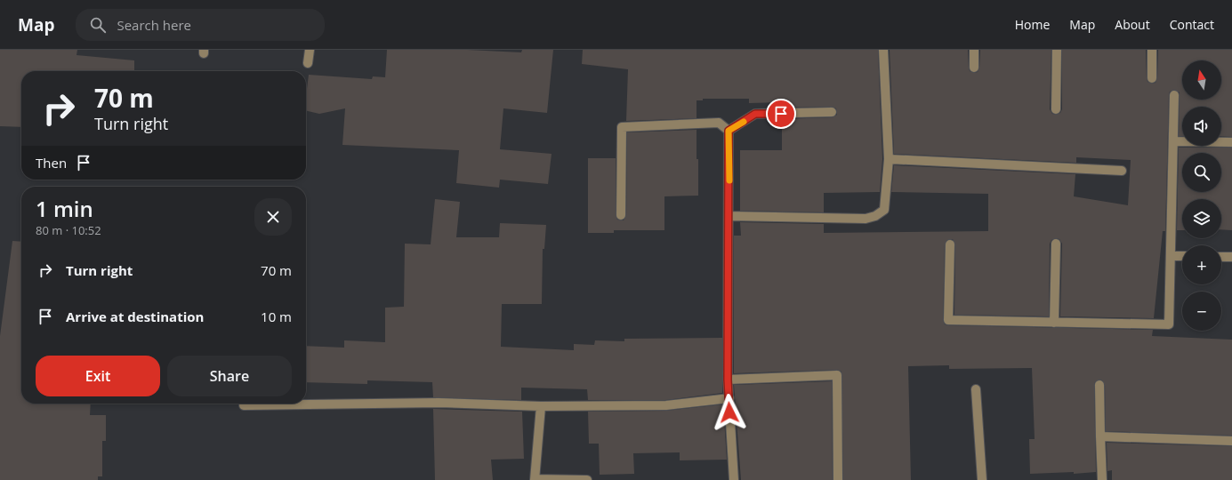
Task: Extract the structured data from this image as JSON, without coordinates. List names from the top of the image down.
{
  "north": "top",
  "page": {
    "header": "Map",
    "search": "Search here",
    "nav": [
      "Home",
      "Map",
      "About",
      "Contact"
    ],
    "map_buttons": ["+", "−"],
    "turn": ["70 m", "Turn right"],
    "then": "Then",
    "heading": ["1 min", "80 m · 10:52"],
    "list": [
      {
        "name": "Turn right",
        "value": "70 m"
      },
      {
        "name": "Arrive at destination",
        "value": "10 m"
      }
    ],
    "buttons": ["Exit", "Share"]
  }
}
